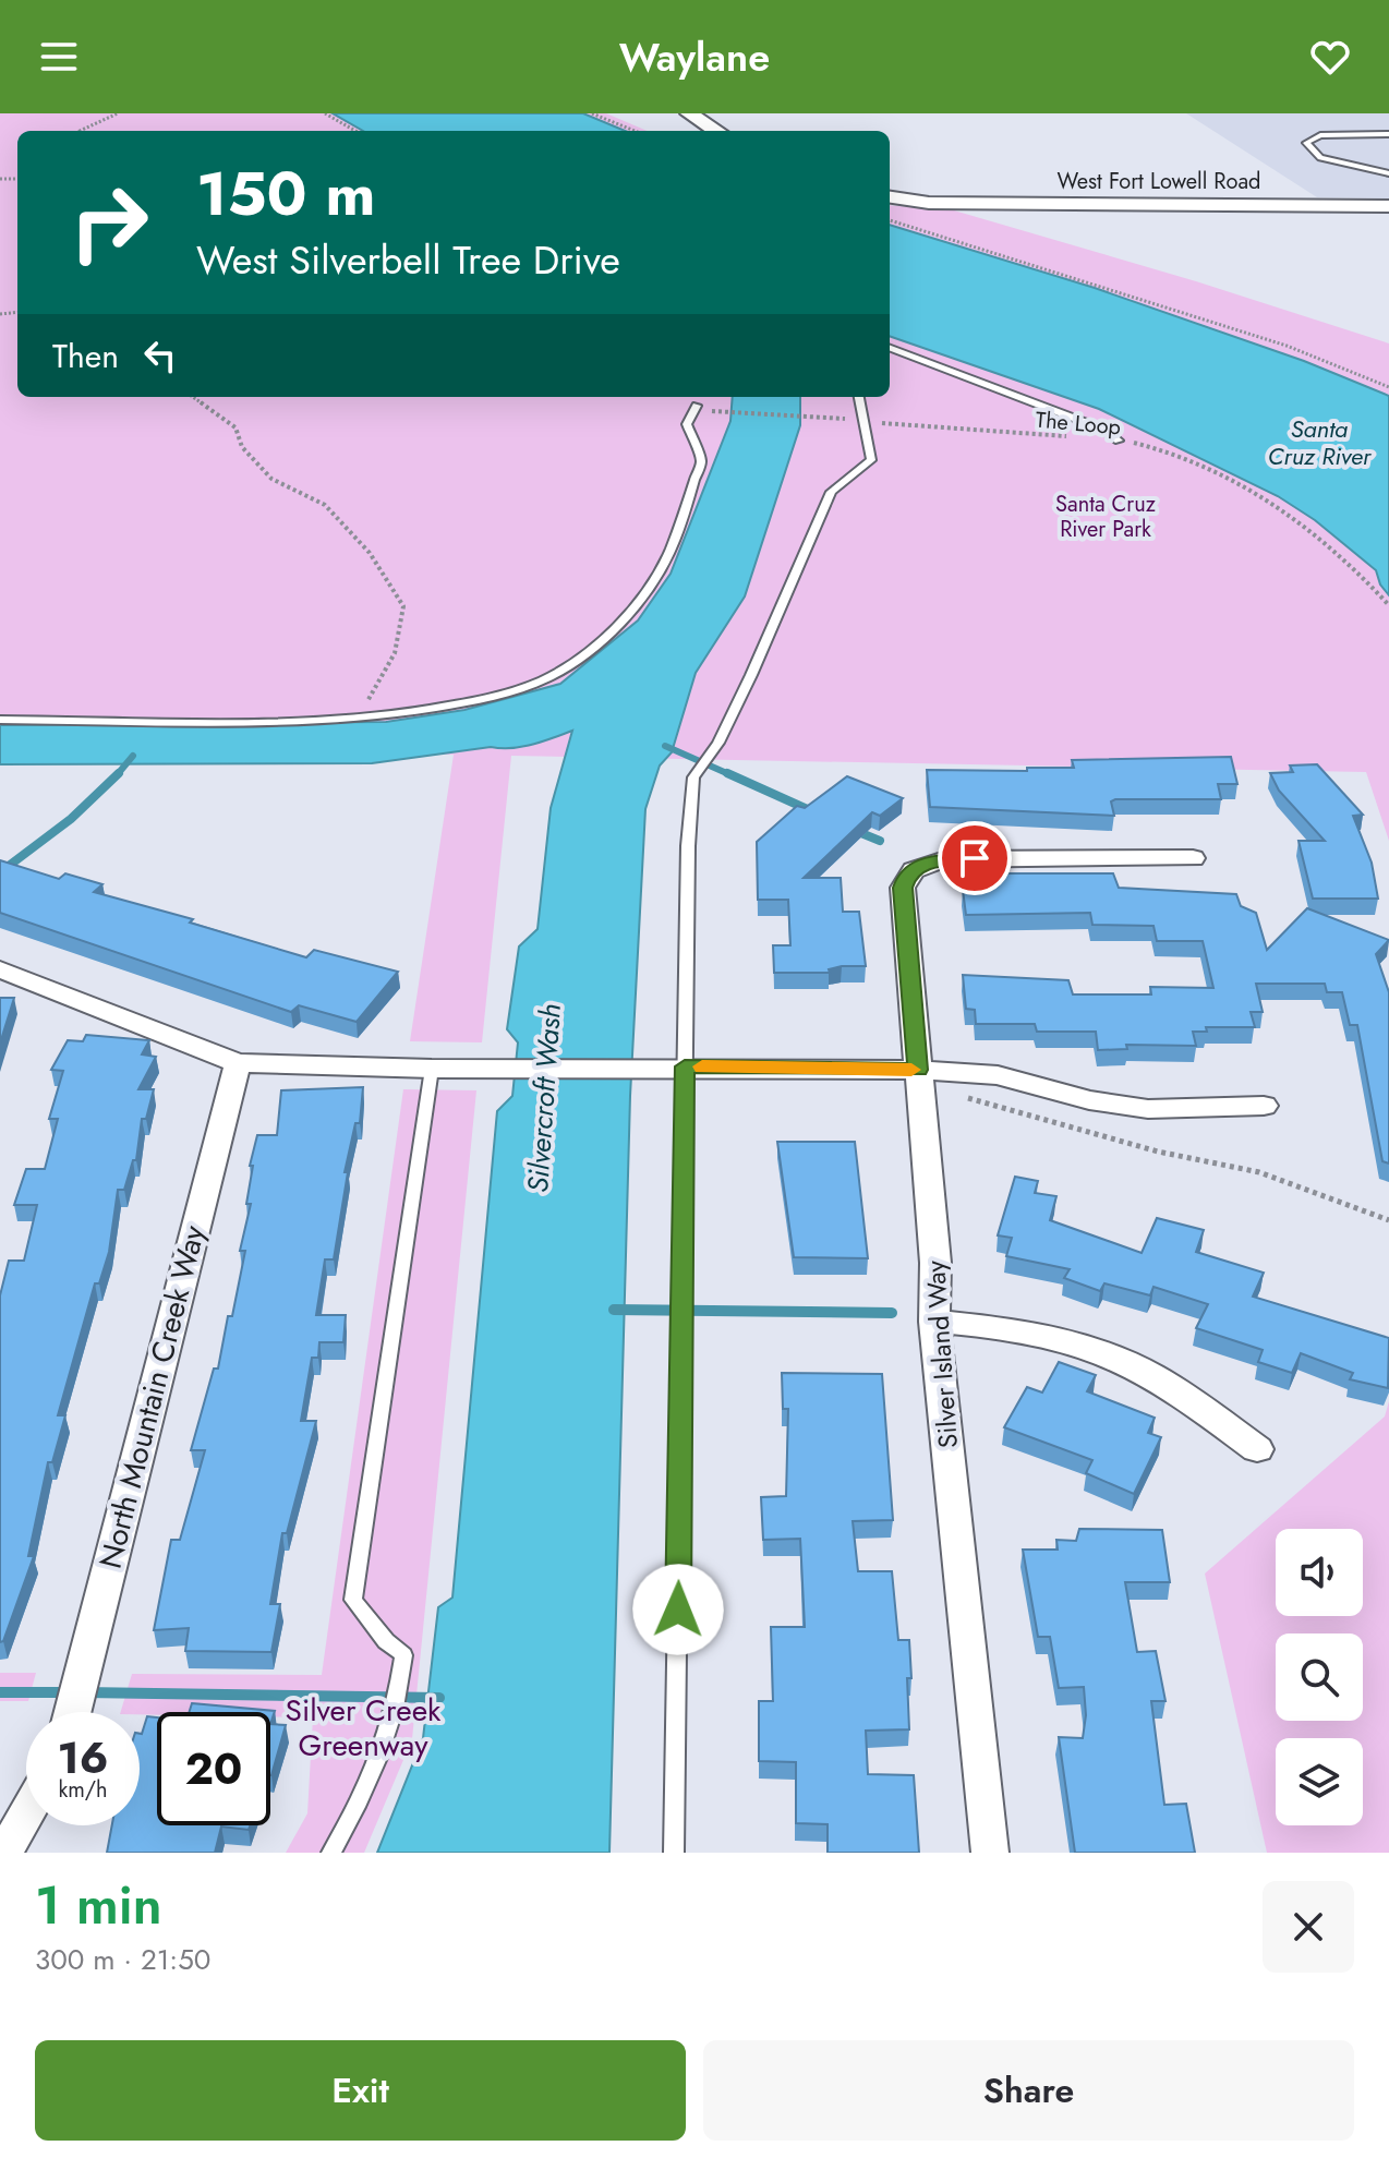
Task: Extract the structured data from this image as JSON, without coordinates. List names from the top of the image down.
{
  "streets": {
    "street": ["West Fort Lowell Road", "Silver Island Way", "North Mountain Creek Way"],
    "path": ["The Loop"]
  },
  "water": ["Santa Cruz River", "Silvercroft Wash"],
  "parks": ["Santa Cruz River Park", "Silver Creek Greenway"],
  "page": {
    "header": "Waylane",
    "turn": ["150 m", "West Silverbell Tree Drive"],
    "then": "Then",
    "speed": "16 km/h",
    "limit": "20",
    "heading": ["1 min", "300 m · 21:50"],
    "buttons": ["Exit", "Share"]
  }
}
